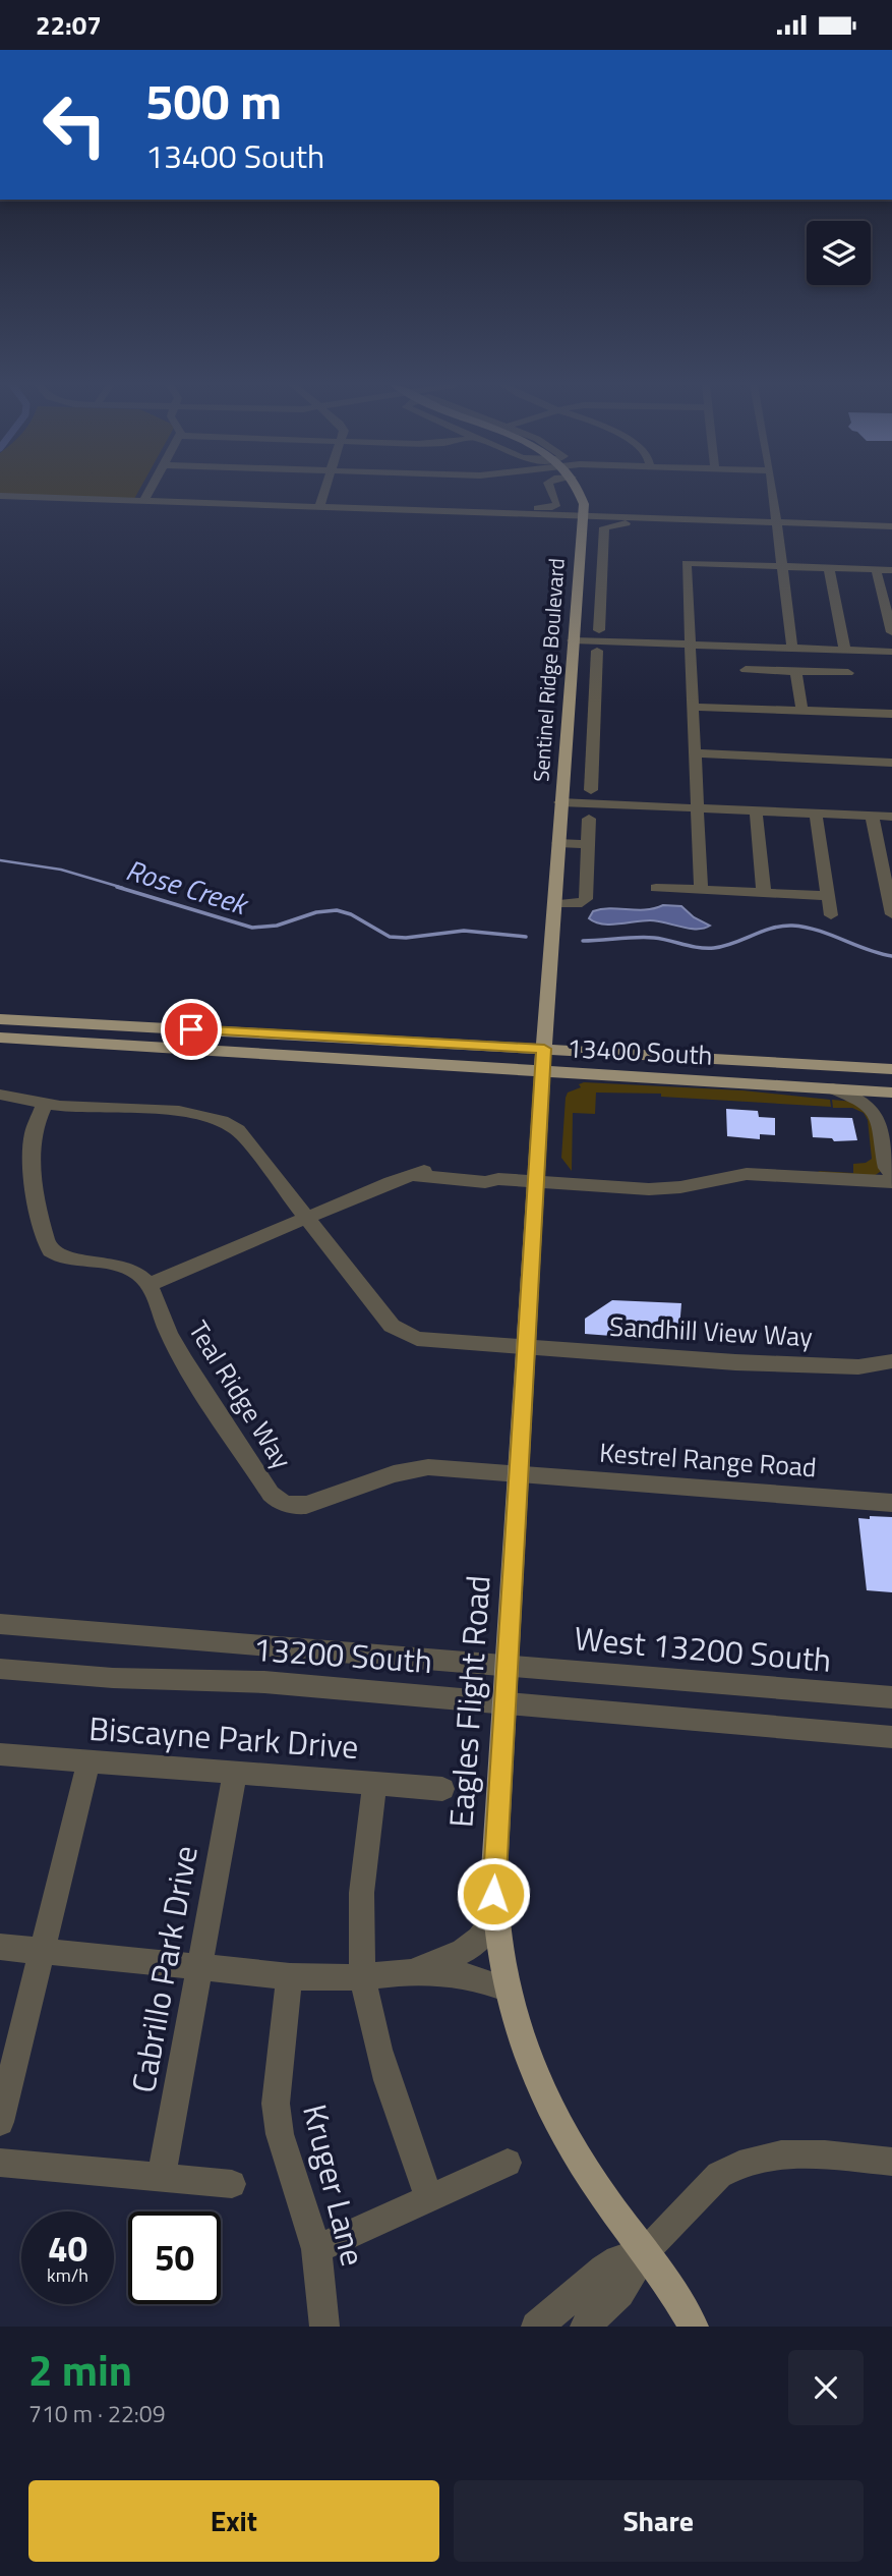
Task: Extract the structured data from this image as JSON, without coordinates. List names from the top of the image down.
{
  "streets": {
    "main road": ["Sentinel Ridge Boulevard", "13400 South", "Eagles Flight Road"],
    "street": [
      "Sandhill View Way",
      "Teal Ridge Way",
      "Kestrel Range Road",
      "West 13200 South",
      "13200 South",
      "Biscayne Park Drive",
      "Cabrillo Park Drive",
      "Kruger Lane"
    ]
  },
  "crossings": [
    ["Sentinel Ridge Boulevard", "13400 South"],
    ["Sentinel Ridge Boulevard", "Eagles Flight Road"],
    ["13400 South", "Eagles Flight Road"],
    ["Sandhill View Way", "Eagles Flight Road"],
    ["Teal Ridge Way", "Kestrel Range Road"],
    ["Teal Ridge Way", "Eagles Flight Road"],
    ["Kestrel Range Road", "Eagles Flight Road"],
    ["West 13200 South", "13200 South"],
    ["West 13200 South", "Eagles Flight Road"],
    ["13200 South", "Eagles Flight Road"],
    ["Biscayne Park Drive", "Cabrillo Park Drive"]
  ],
  "water": ["Rose Creek"],
  "page": {
    "status": "22:07",
    "turn": ["500 m", "13400 South"],
    "speed": "40 km/h",
    "limit": "50",
    "heading": ["2 min", "710 m · 22:09"],
    "buttons": ["Exit", "Share"]
  }
}
